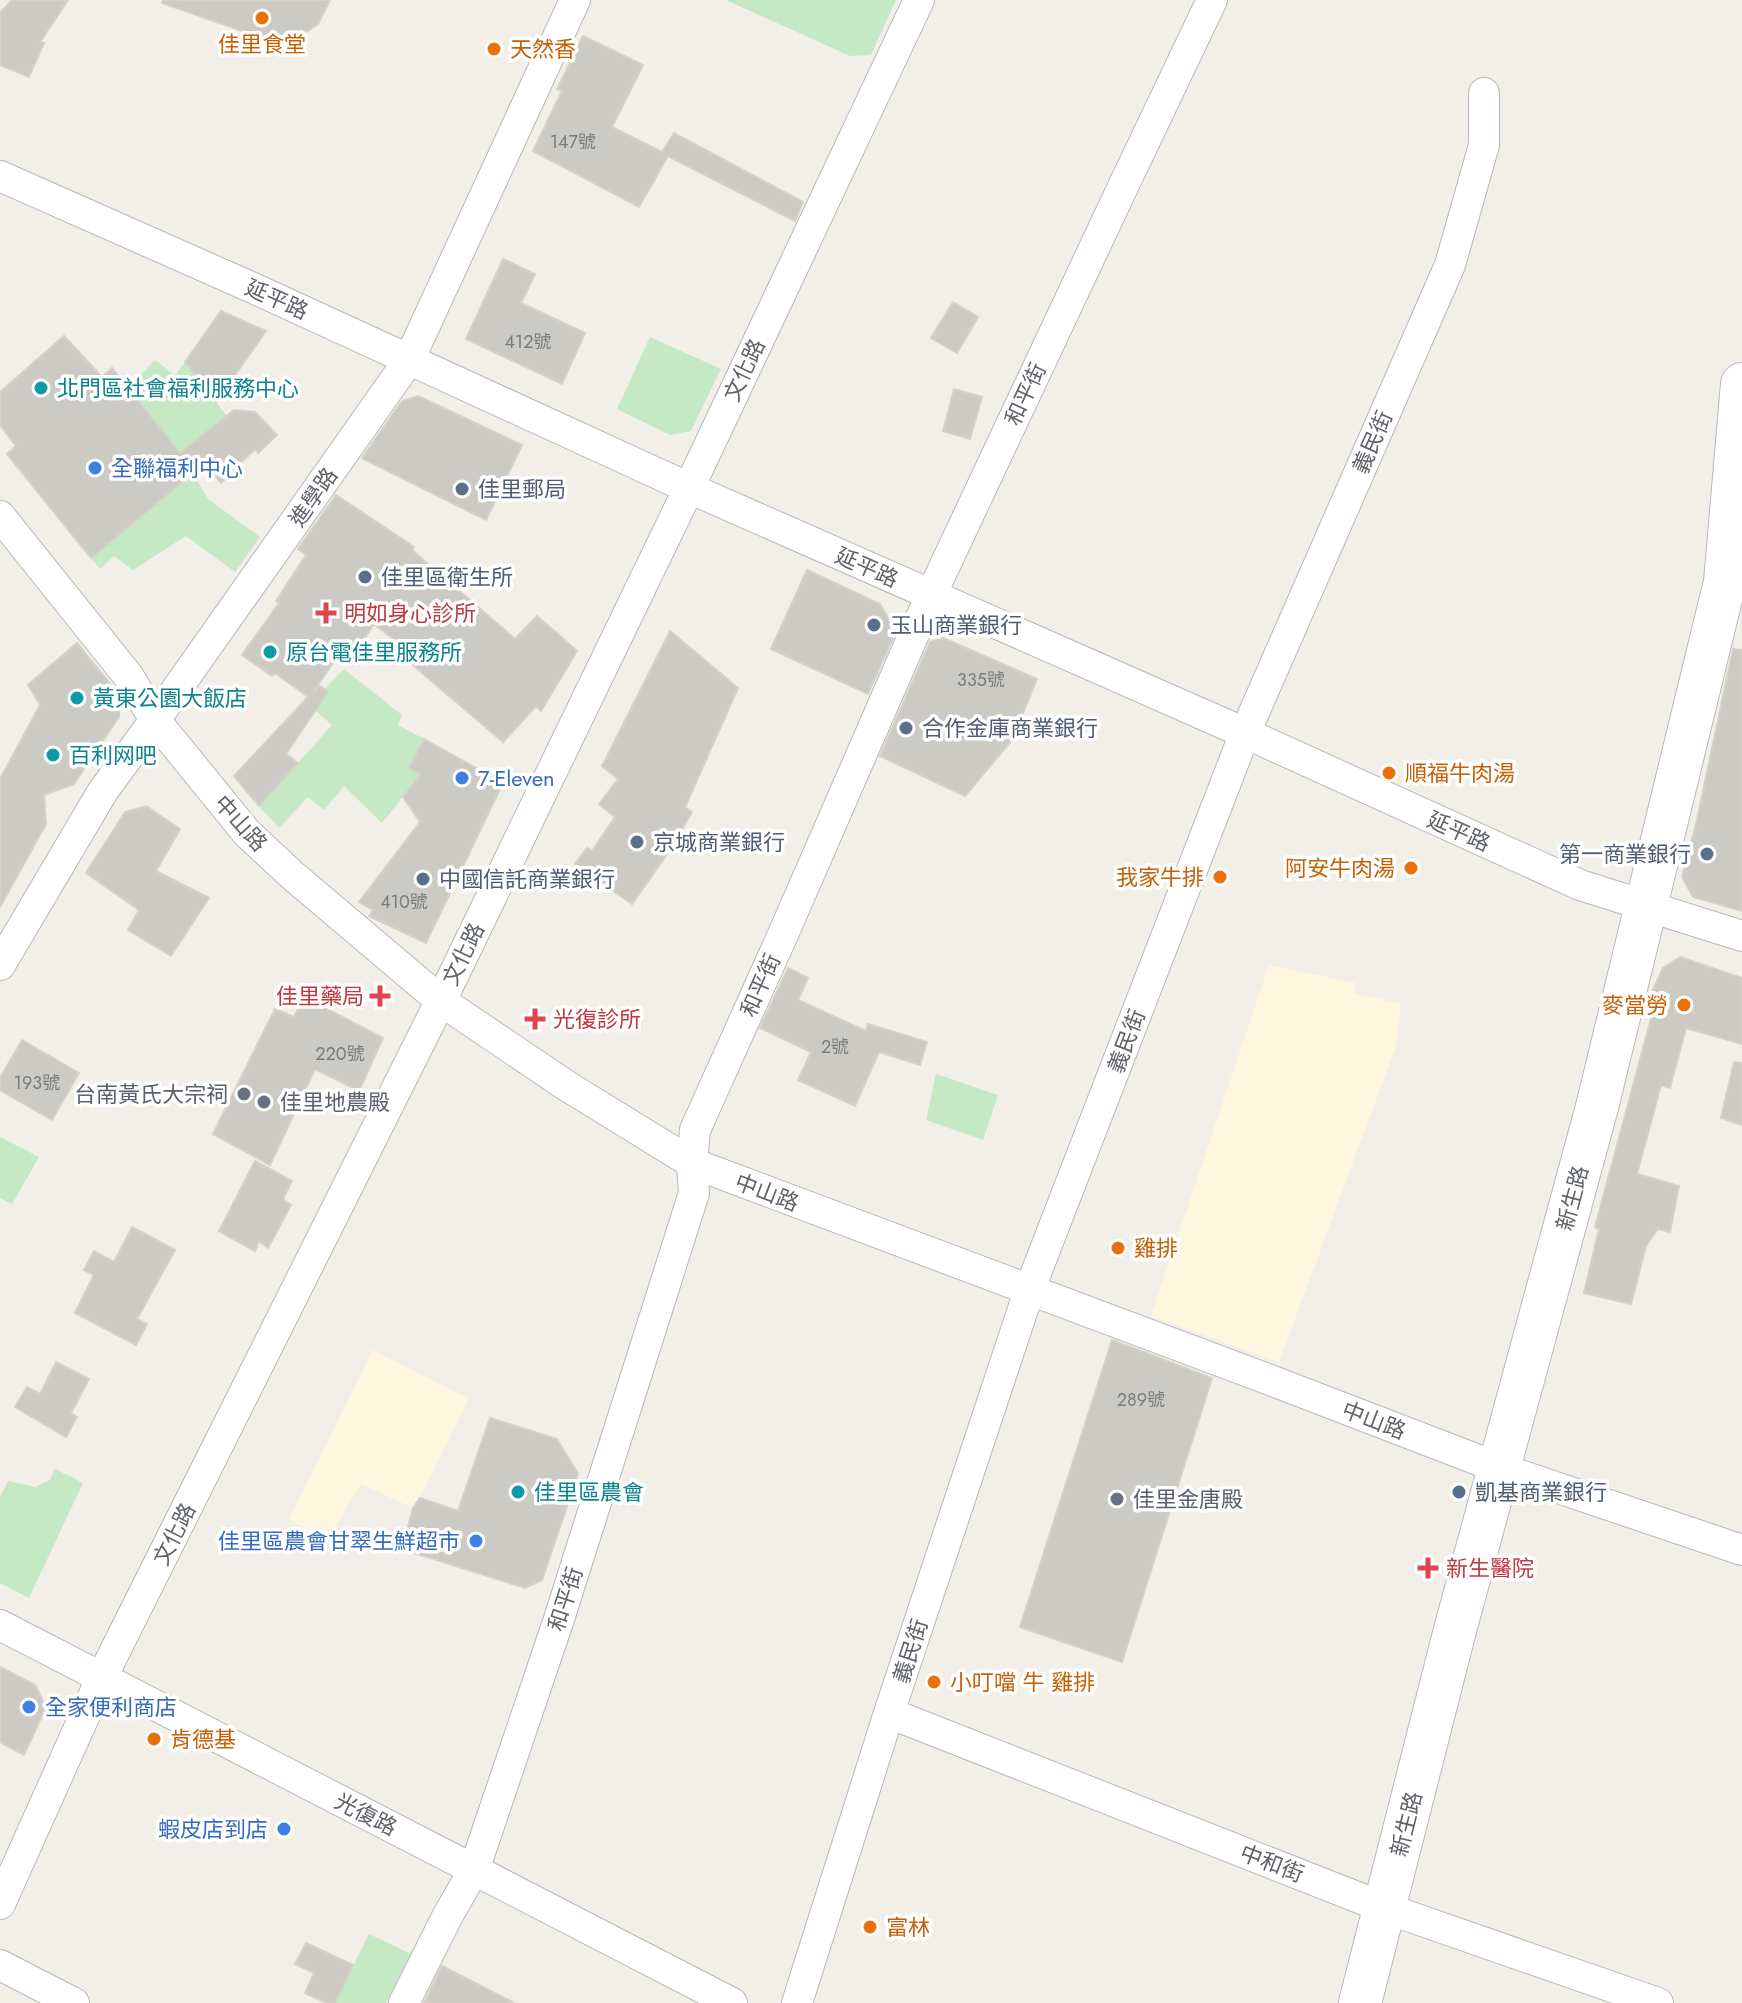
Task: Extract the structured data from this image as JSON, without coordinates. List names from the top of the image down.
{
  "streets": {
    "main road": ["新生路"],
    "street": [
      "延平路",
      "文化路",
      "和平街",
      "義民街",
      "進學路",
      "中山路",
      "光復路",
      "中和街"
    ]
  },
  "crossings": [
    ["延平路", "文化路"],
    ["延平路", "和平街"],
    ["延平路", "義民街"],
    ["延平路", "進學路"],
    ["延平路", "新生路"],
    ["文化路", "中山路"],
    ["文化路", "光復路"],
    ["和平街", "中山路"],
    ["和平街", "光復路"],
    ["義民街", "中山路"],
    ["義民街", "中和街"],
    ["進學路", "中山路"],
    ["中山路", "新生路"],
    ["新生路", "中和街"]
  ],
  "places": {
    "other": [
      "佳里食堂",
      "天然香",
      "北門區社會福利服務中心",
      "全聯福利中心",
      "佳里郵局",
      "佳里區衛生所",
      "玉山商業銀行",
      "原台電佳里服務所",
      "黃東公園大飯店",
      "合作金庫商業銀行",
      "百利网吧",
      "順福牛肉湯",
      "7-Eleven",
      "京城商業銀行",
      "第一商業銀行",
      "阿安牛肉湯",
      "我家牛排",
      "中國信託商業銀行",
      "麥當勞",
      "台南黃氏大宗祠",
      "佳里地農殿",
      "雞排",
      "佳里區農會",
      "凱基商業銀行",
      "佳里金唐殿",
      "佳里區農會甘翠生鮮超市",
      "小叮噹 牛 雞排",
      "全家便利商店",
      "肯德基",
      "蝦皮店到店",
      "富林"
    ],
    "health": [
      "明如身心診所",
      "佳里藥局",
      "光復診所",
      "新生醫院"
    ]
  },
  "house_numbers": [
    "147號",
    "412號",
    "335號",
    "410號",
    "2號",
    "220號",
    "193號",
    "289號"
  ]
}
